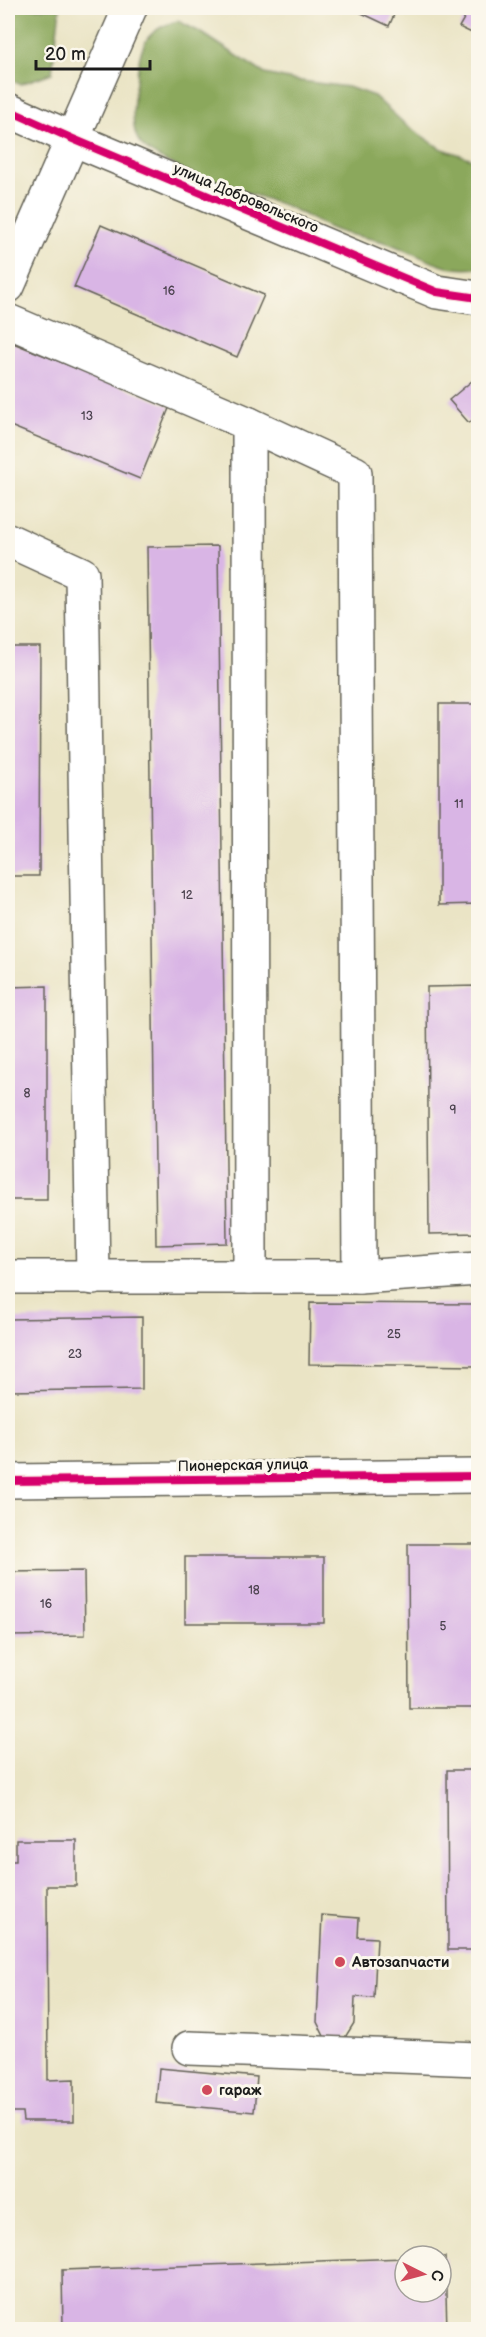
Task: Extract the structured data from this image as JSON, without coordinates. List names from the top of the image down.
{
  "streets": {
    "street": ["улица Добровольского", "Пионерская улица"]
  },
  "places": ["Автозапчасти", "гараж"],
  "house_numbers": [
    "16",
    "13",
    "11",
    "12",
    "8",
    "9",
    "25",
    "23",
    "18",
    "16",
    "5"
  ],
  "scale_bar": "20 m",
  "north": "right"
}
